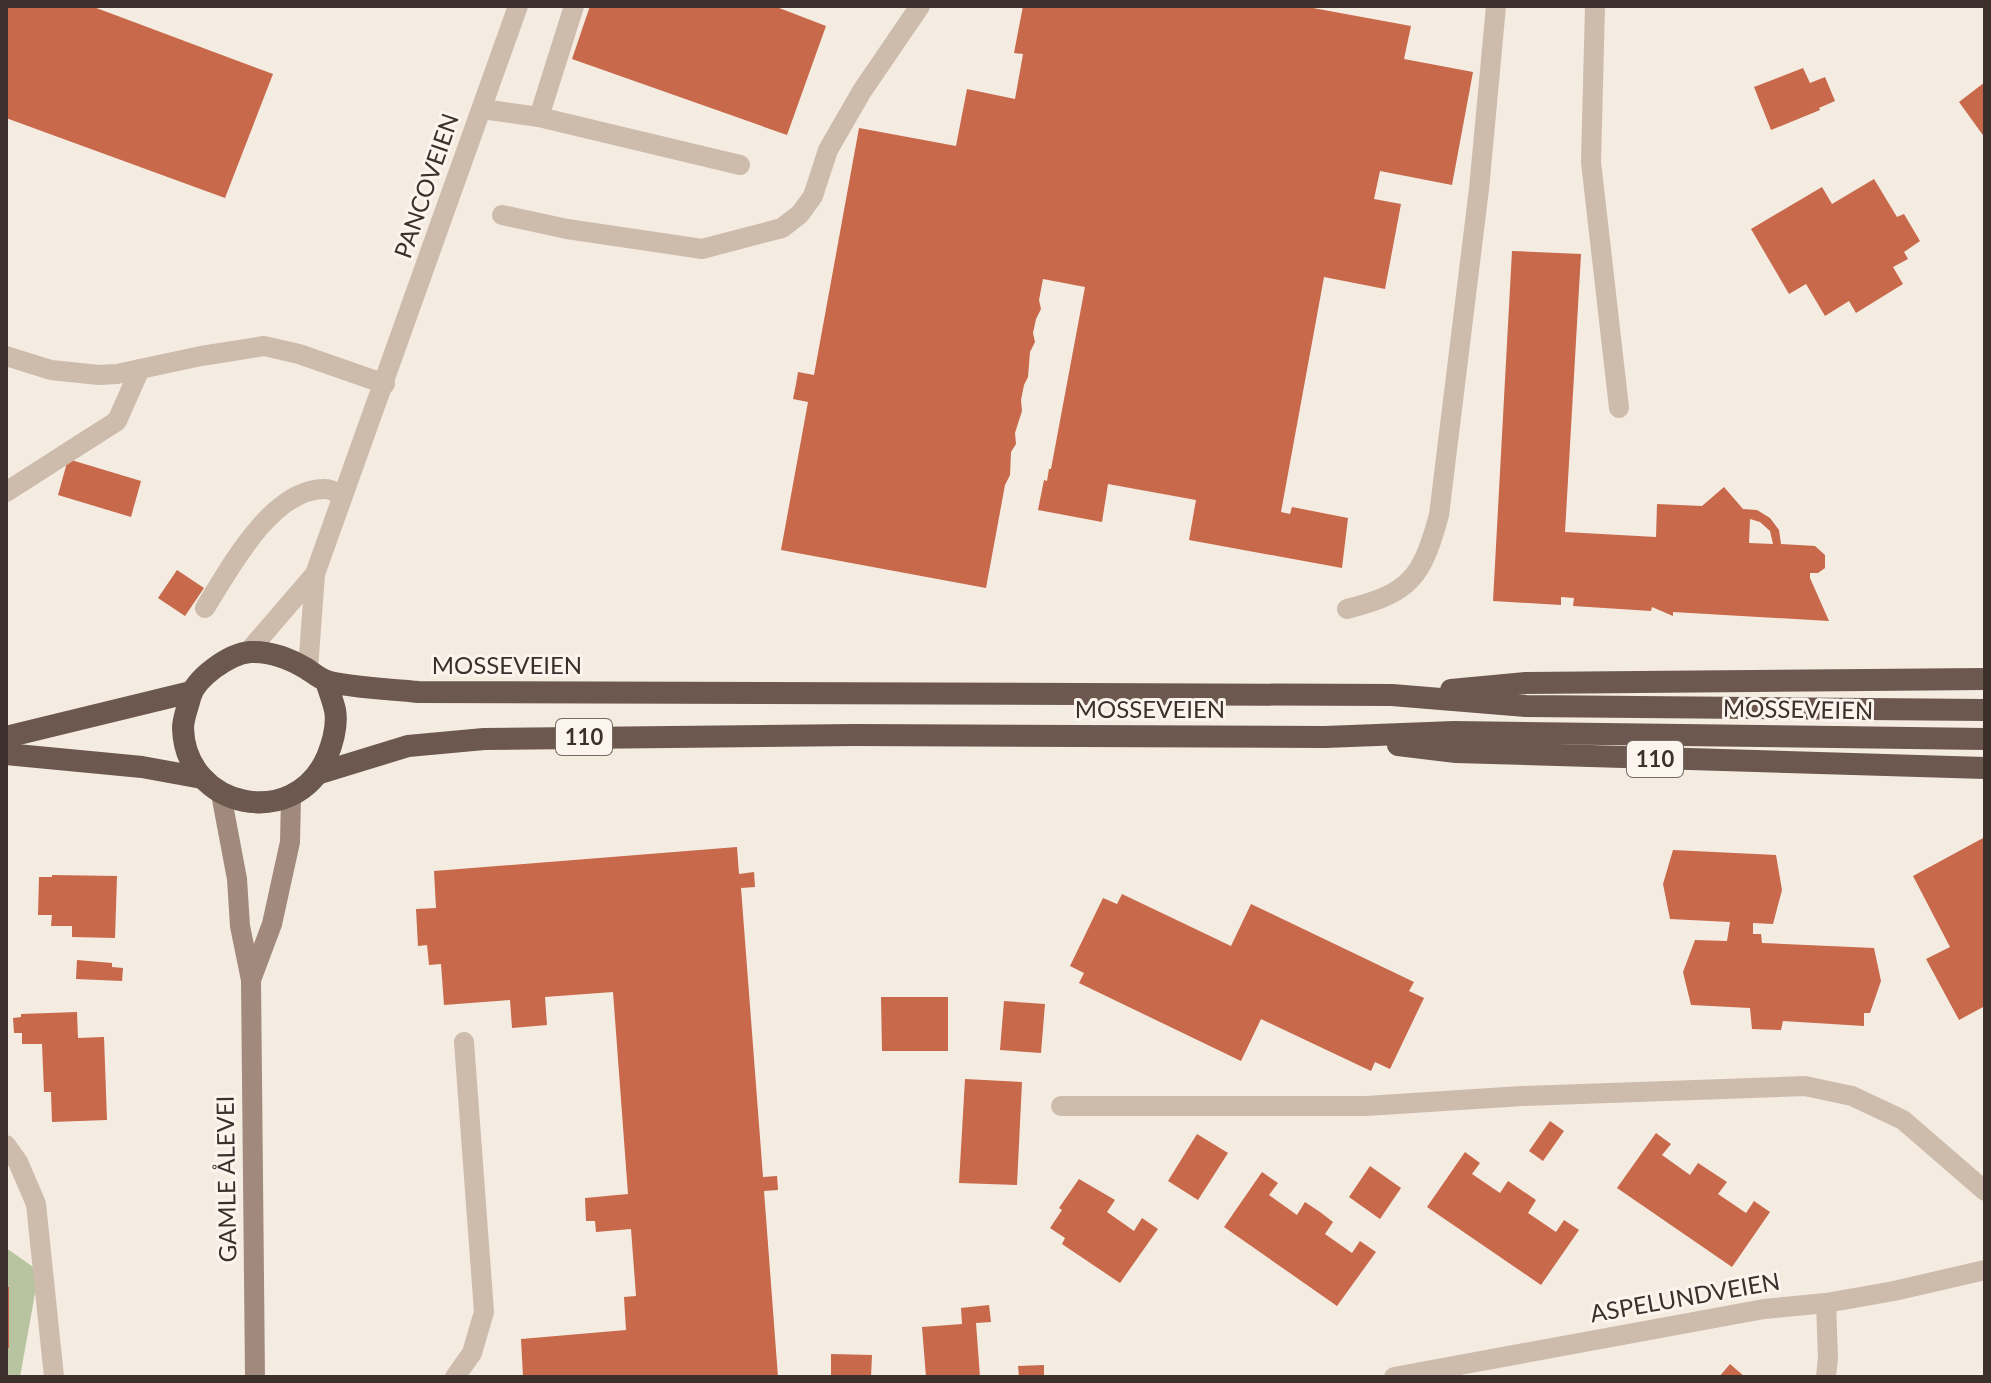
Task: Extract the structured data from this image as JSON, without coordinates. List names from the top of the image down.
{
  "streets": {
    "highway": ["MOSSEVEIEN", "110"],
    "main road": ["GAMLE ÅLEVEI"],
    "street": ["PANCOVEIEN", "ASPELUNDVEIEN"]
  },
  "crossings": [
    ["MOSSEVEIEN", "110"],
    ["MOSSEVEIEN", "GAMLE ÅLEVEI"],
    ["110", "GAMLE ÅLEVEI"]
  ]
}
